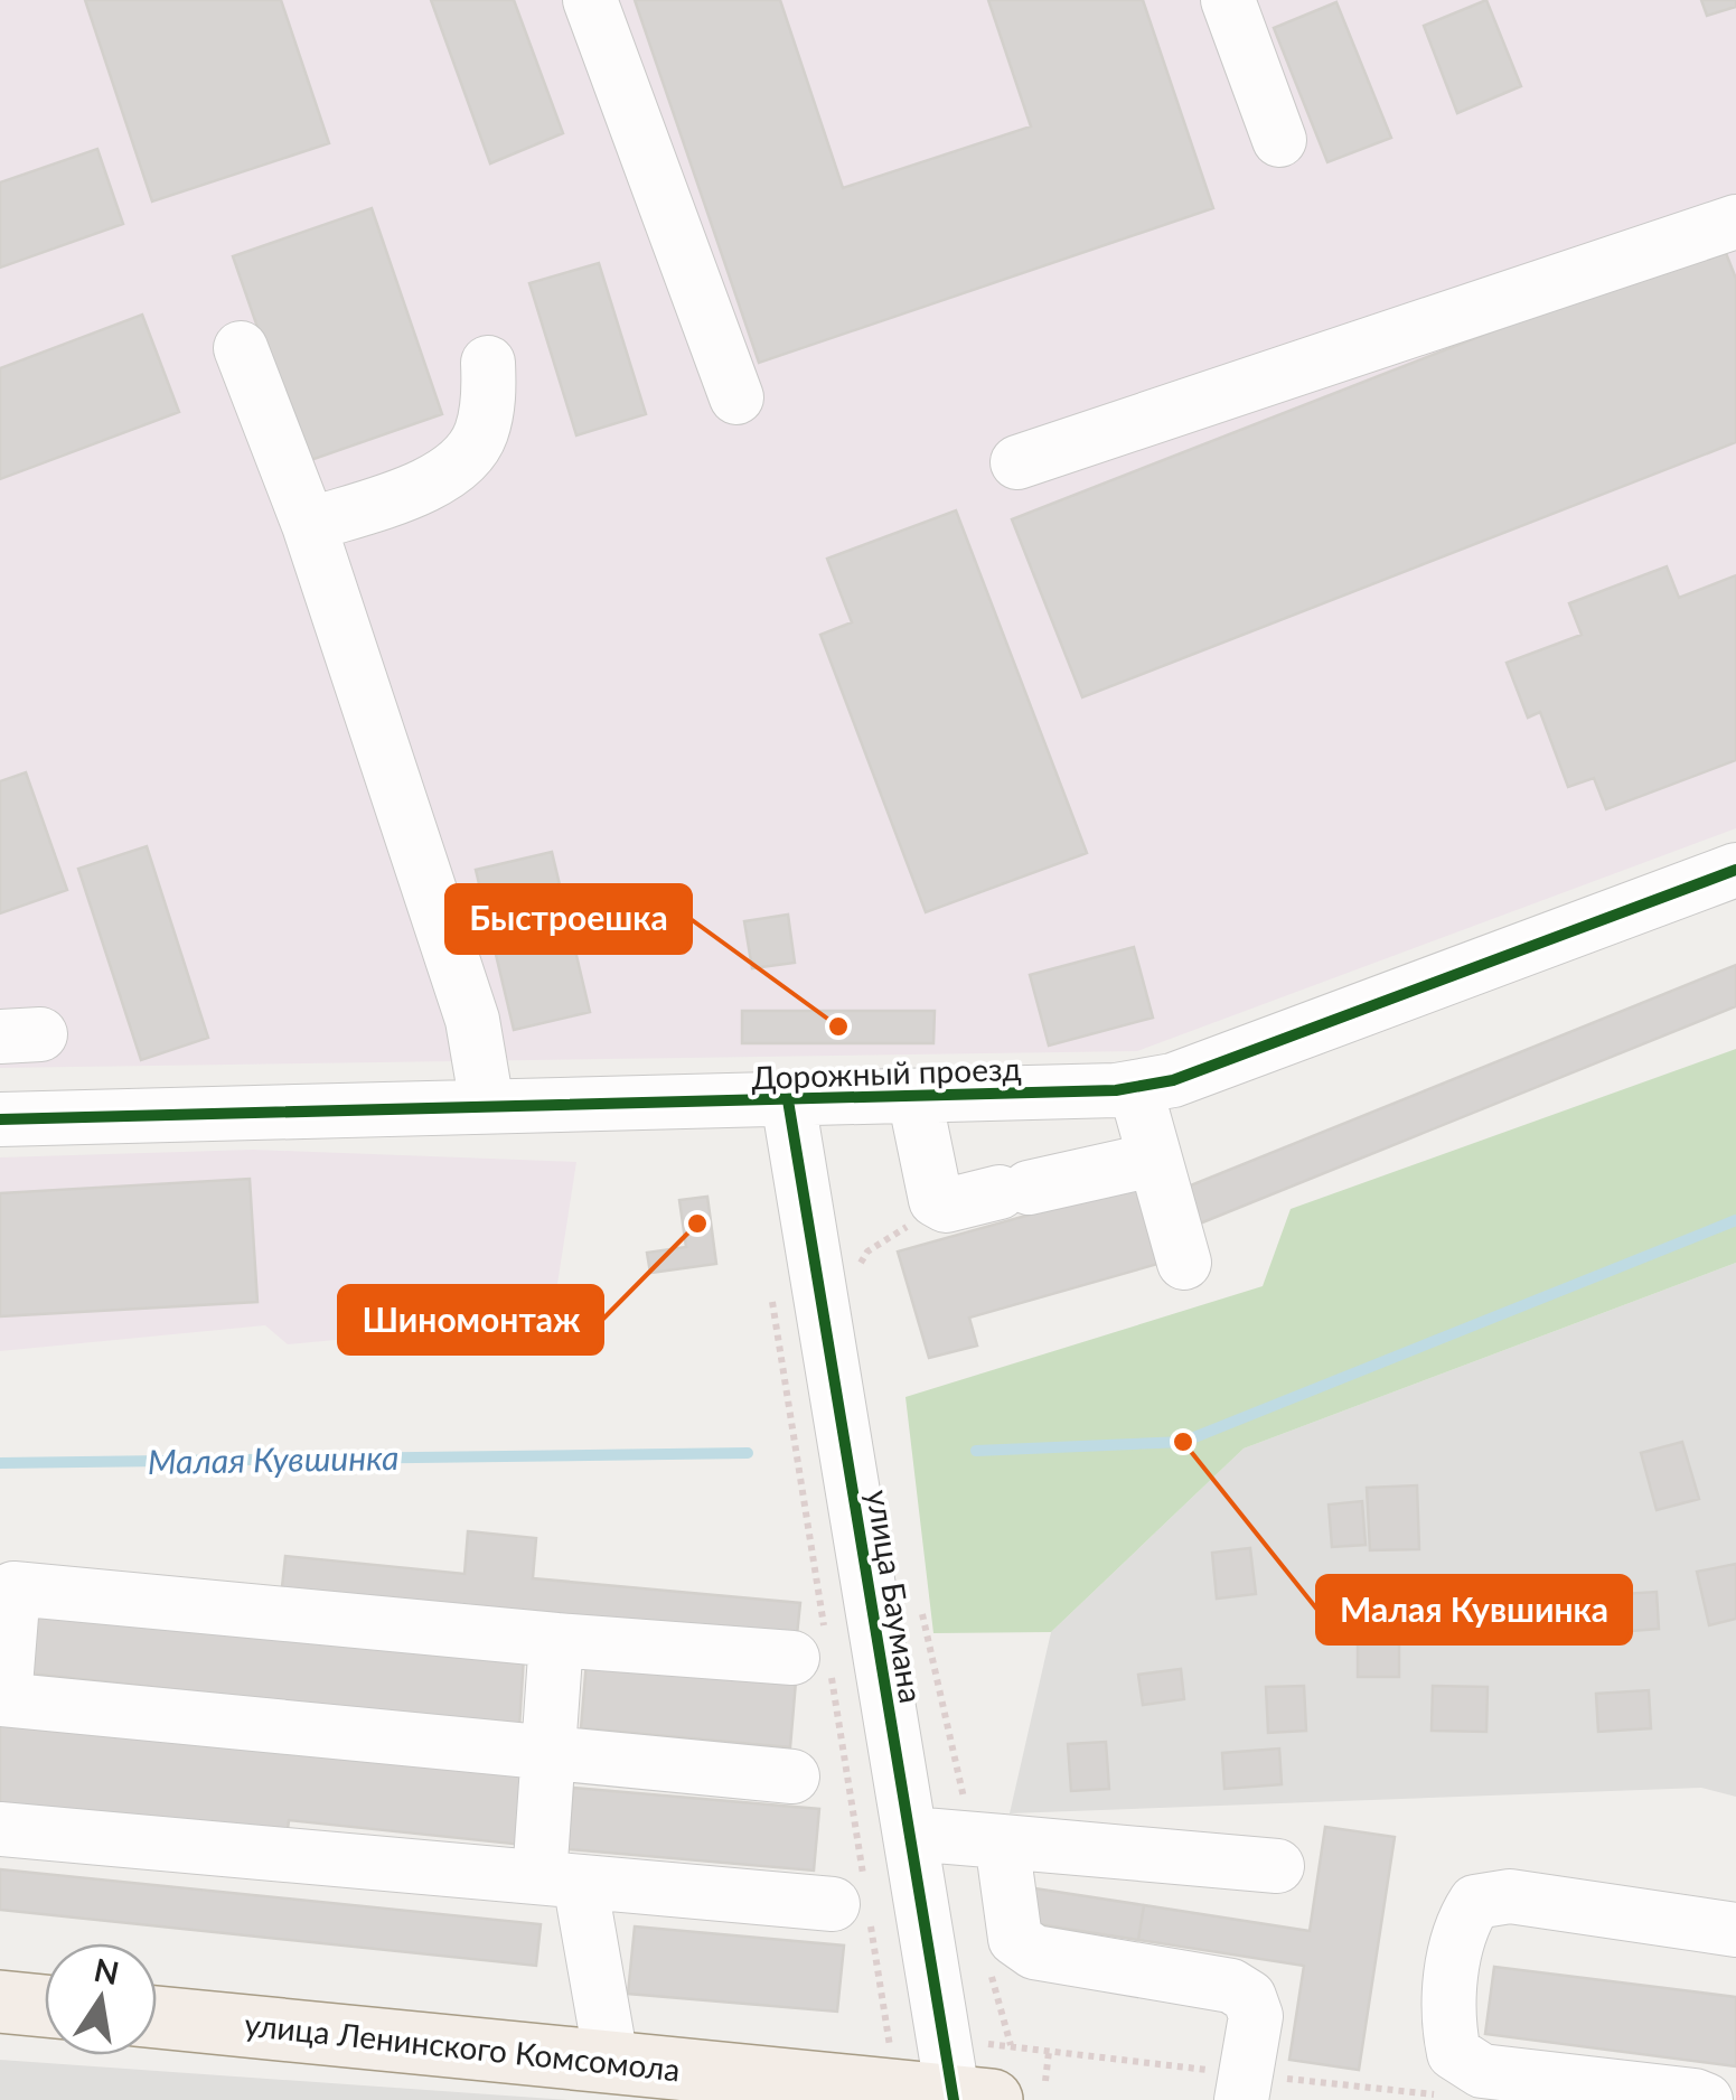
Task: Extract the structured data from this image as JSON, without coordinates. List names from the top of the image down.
{
  "streets": {
    "main road": ["улица Ленинского Комсомола"],
    "street": ["Дорожный проезд", "улица Баумана"]
  },
  "crossings": [
    ["Дорожный проезд", "улица Баумана"],
    ["улица Баумана", "улица Ленинского Комсомола"]
  ],
  "water": ["Малая Кувшинка"],
  "places": ["Быстроешка", "Шиномонтаж", "Малая Кувшинка"],
  "north": "top"
}
